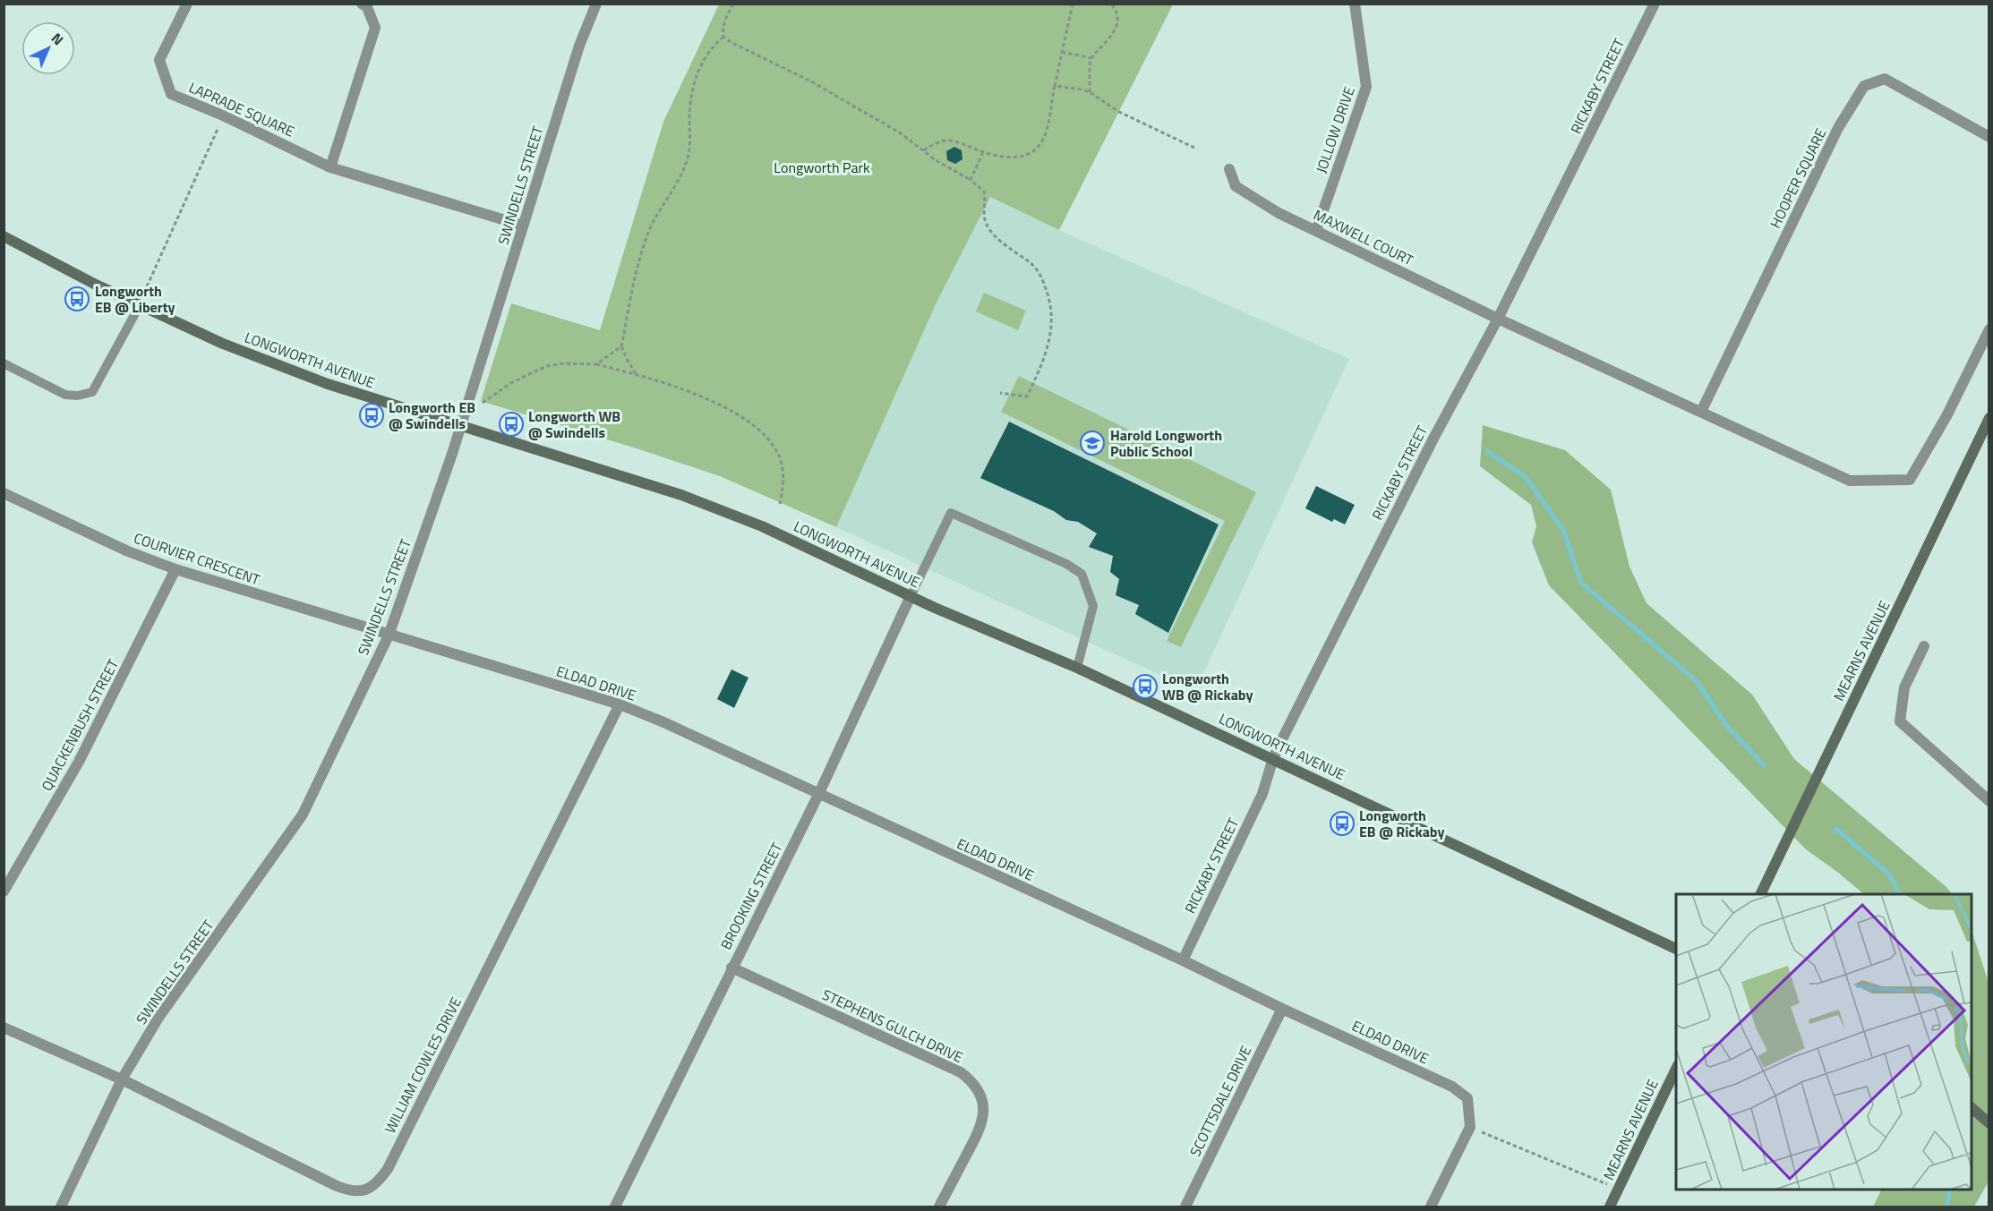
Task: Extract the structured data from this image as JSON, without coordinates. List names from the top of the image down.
{
  "streets": {
    "street": [
      "RICKABY STREET",
      "LAPRADE SQUARE",
      "JOLLOW DRIVE",
      "HOOPER SQUARE",
      "SWINDELLS STREET",
      "MAXWELL COURT",
      "LONGWORTH AVENUE",
      "COURVIER CRESCENT",
      "MEARNS AVENUE",
      "ELDAD DRIVE",
      "QUACKENBUSH STREET",
      "BROOKING STREET",
      "STEPHENS GULCH DRIVE",
      "WILLIAM COWLES DRIVE",
      "SCOTTSDALE DRIVE"
    ]
  },
  "crossings": [
    ["RICKABY STREET", "MAXWELL COURT"],
    ["RICKABY STREET", "LONGWORTH AVENUE"],
    ["RICKABY STREET", "ELDAD DRIVE"],
    ["LAPRADE SQUARE", "SWINDELLS STREET"],
    ["JOLLOW DRIVE", "MAXWELL COURT"],
    ["SWINDELLS STREET", "LONGWORTH AVENUE"],
    ["SWINDELLS STREET", "COURVIER CRESCENT"],
    ["SWINDELLS STREET", "ELDAD DRIVE"],
    ["SWINDELLS STREET", "WILLIAM COWLES DRIVE"],
    ["LONGWORTH AVENUE", "BROOKING STREET"],
    ["COURVIER CRESCENT", "ELDAD DRIVE"],
    ["COURVIER CRESCENT", "QUACKENBUSH STREET"],
    ["ELDAD DRIVE", "BROOKING STREET"],
    ["ELDAD DRIVE", "WILLIAM COWLES DRIVE"],
    ["ELDAD DRIVE", "SCOTTSDALE DRIVE"],
    ["BROOKING STREET", "STEPHENS GULCH DRIVE"]
  ],
  "parks": ["Longworth Park"],
  "places": {
    "bus stop": [
      "Longworth EB @ Liberty",
      "Longworth EB @ Swindells",
      "Longworth WB @ Swindells",
      "Longworth WB @ Rickaby",
      "Longworth EB @ Rickaby"
    ],
    "school or university": ["Harold Longworth Public School"]
  },
  "north": "top right"
}
